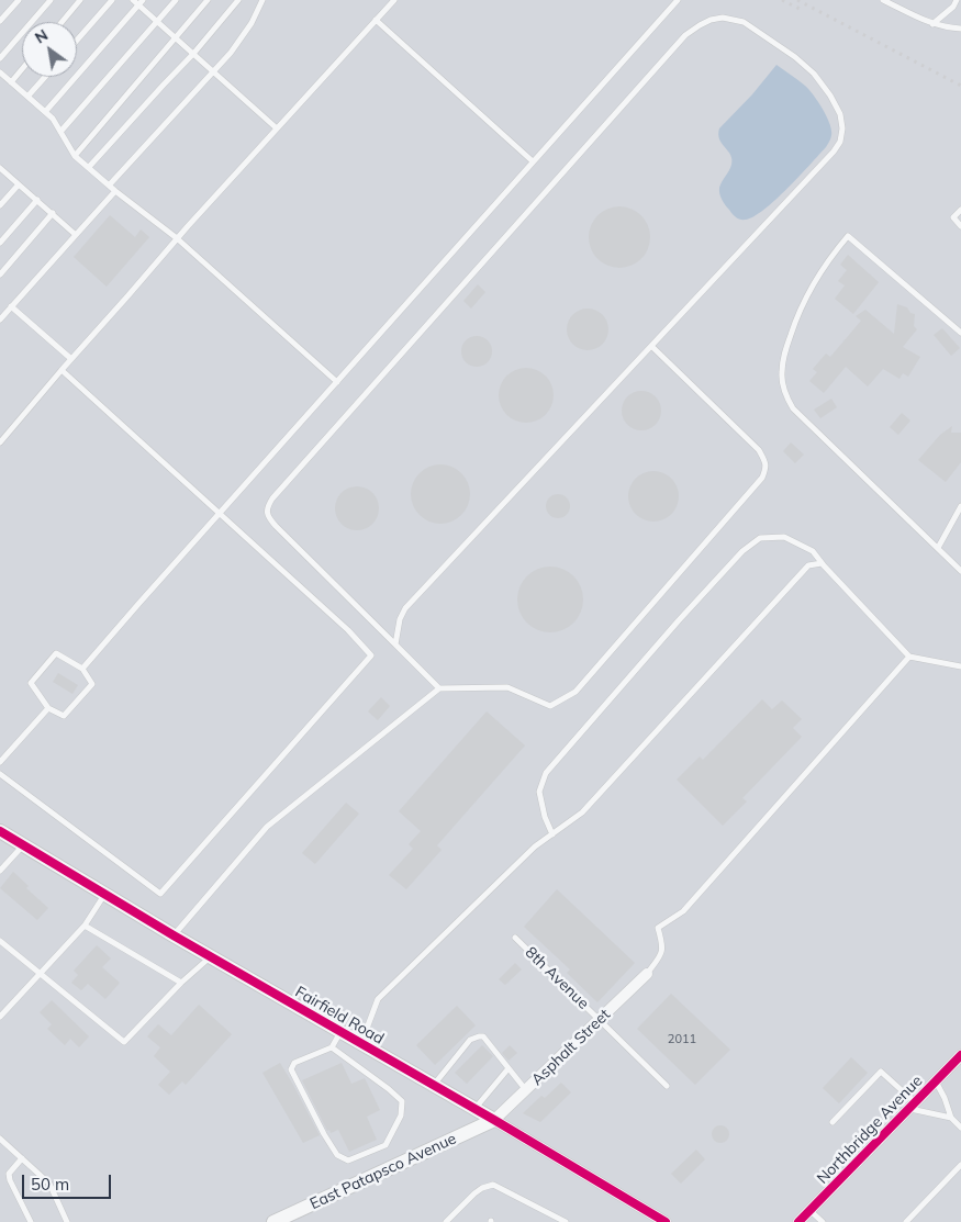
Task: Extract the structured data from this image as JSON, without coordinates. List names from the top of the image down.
{
  "streets": {
    "street": [
      "Fairfield Road",
      "Asphalt Street",
      "Northbridge Avenue",
      "East Patapsco Avenue"
    ],
    "lane": ["8th Avenue"]
  },
  "crossings": [
    ["8th Avenue", "Asphalt Street"],
    ["Fairfield Road", "Asphalt Street"],
    ["Fairfield Road", "East Patapsco Avenue"],
    ["Asphalt Street", "East Patapsco Avenue"]
  ],
  "house_numbers": ["2011"],
  "scale_bar": "50 m",
  "north": "top left"
}
